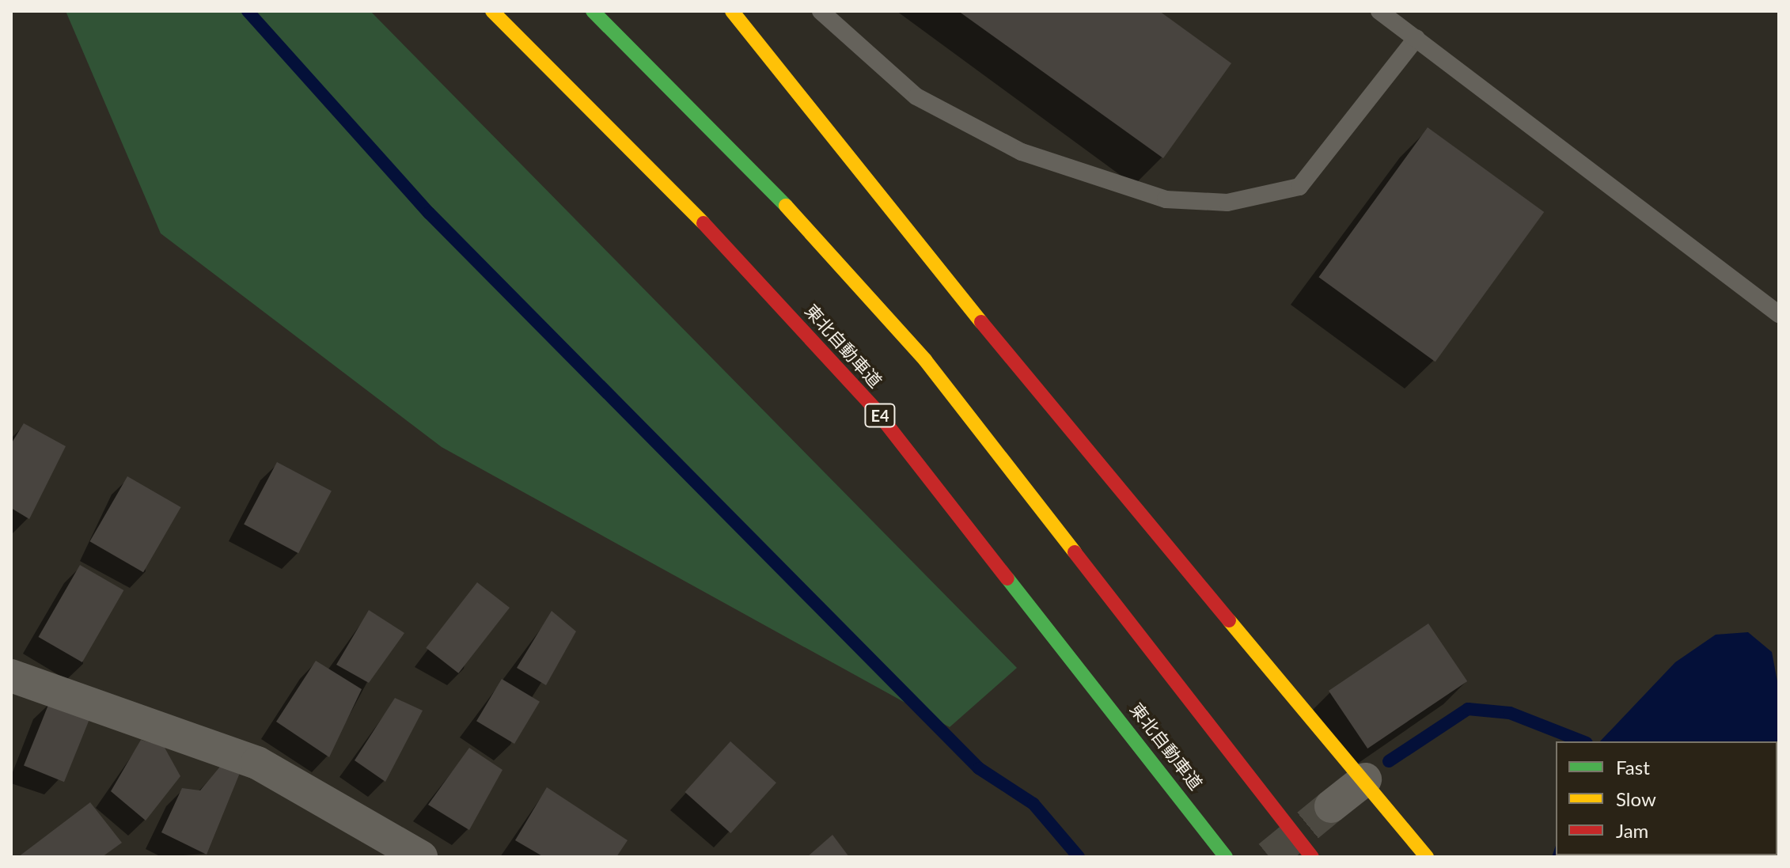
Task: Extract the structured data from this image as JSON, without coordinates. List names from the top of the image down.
{
  "streets": {
    "main road": ["東北自動車道", "E4"]
  },
  "legend": ["Fast", "Slow", "Jam"]
}
